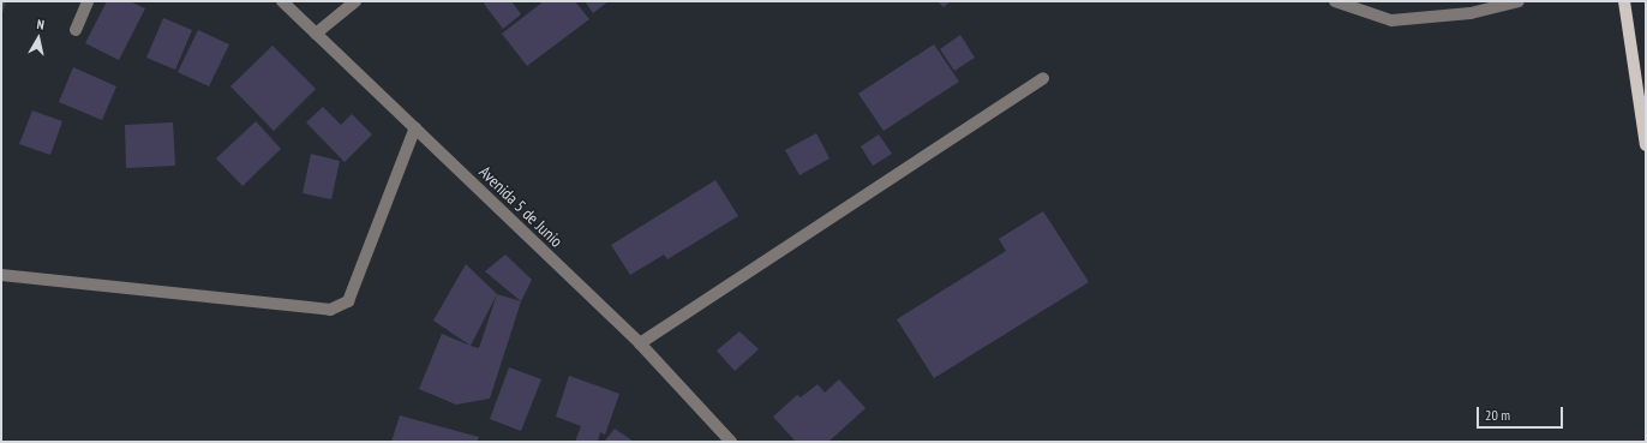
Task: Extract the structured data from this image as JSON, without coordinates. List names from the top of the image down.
{
  "streets": {
    "street": ["Avenida 5 de Junio"]
  },
  "scale_bar": "20 m",
  "north": "top"
}
